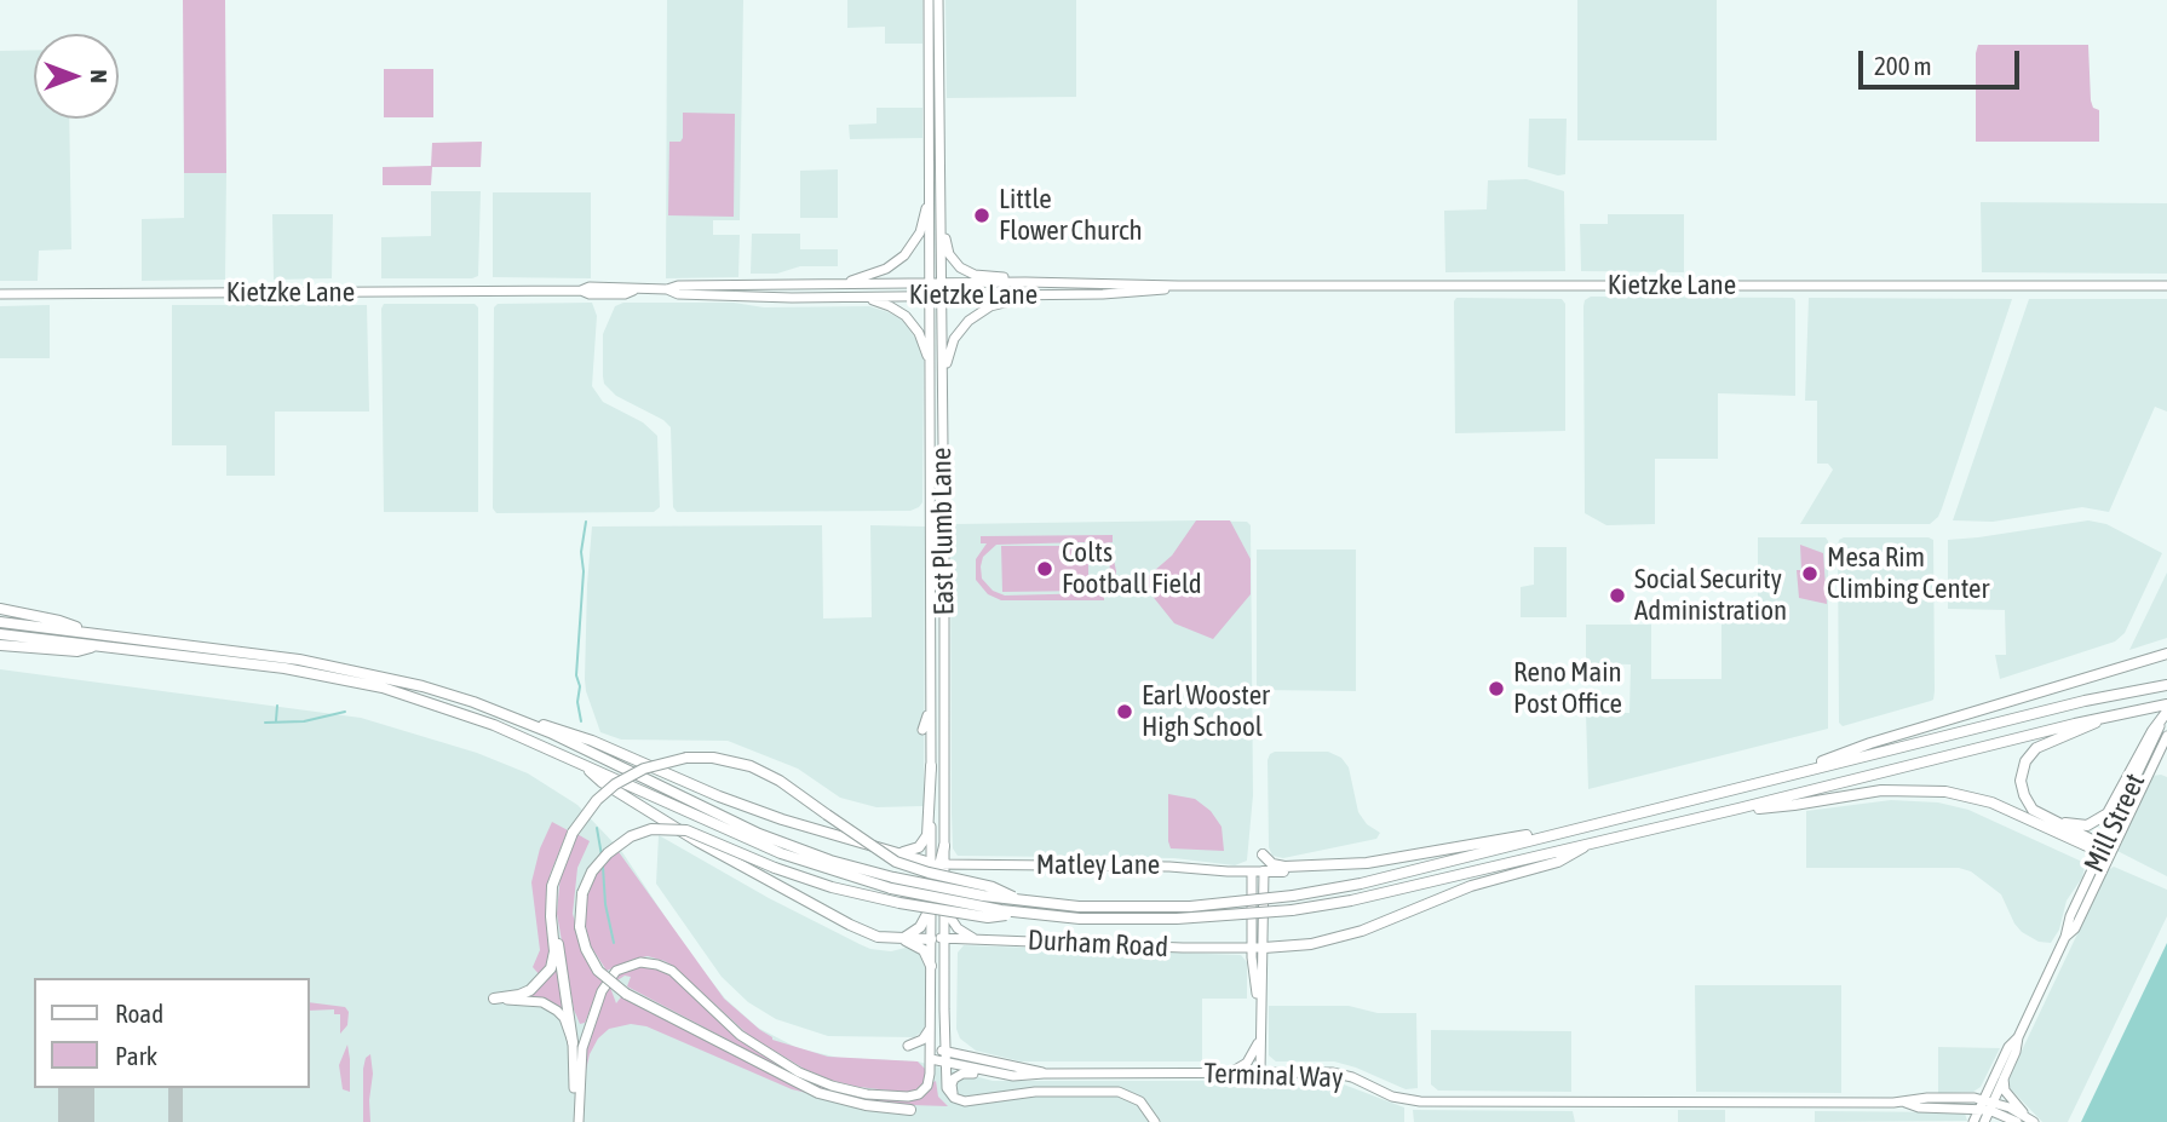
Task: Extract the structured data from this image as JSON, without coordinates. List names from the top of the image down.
{
  "streets": {
    "main road": [
      "Kietzke Lane",
      "East Plumb Lane",
      "Mill Street",
      "Matley Lane",
      "Durham Road",
      "Terminal Way"
    ]
  },
  "crossings": [
    ["Kietzke Lane", "East Plumb Lane"],
    ["East Plumb Lane", "Matley Lane"],
    ["East Plumb Lane", "Durham Road"],
    ["Mill Street", "Terminal Way"]
  ],
  "places": [
    "Little Flower Church",
    "Colts Football Field",
    "Mesa Rim Climbing Center",
    "Social Security Administration",
    "Reno Main Post Office",
    "Earl Wooster High School"
  ],
  "legend": ["Road", "Park"],
  "scale_bar": "200 m",
  "north": "right"
}
